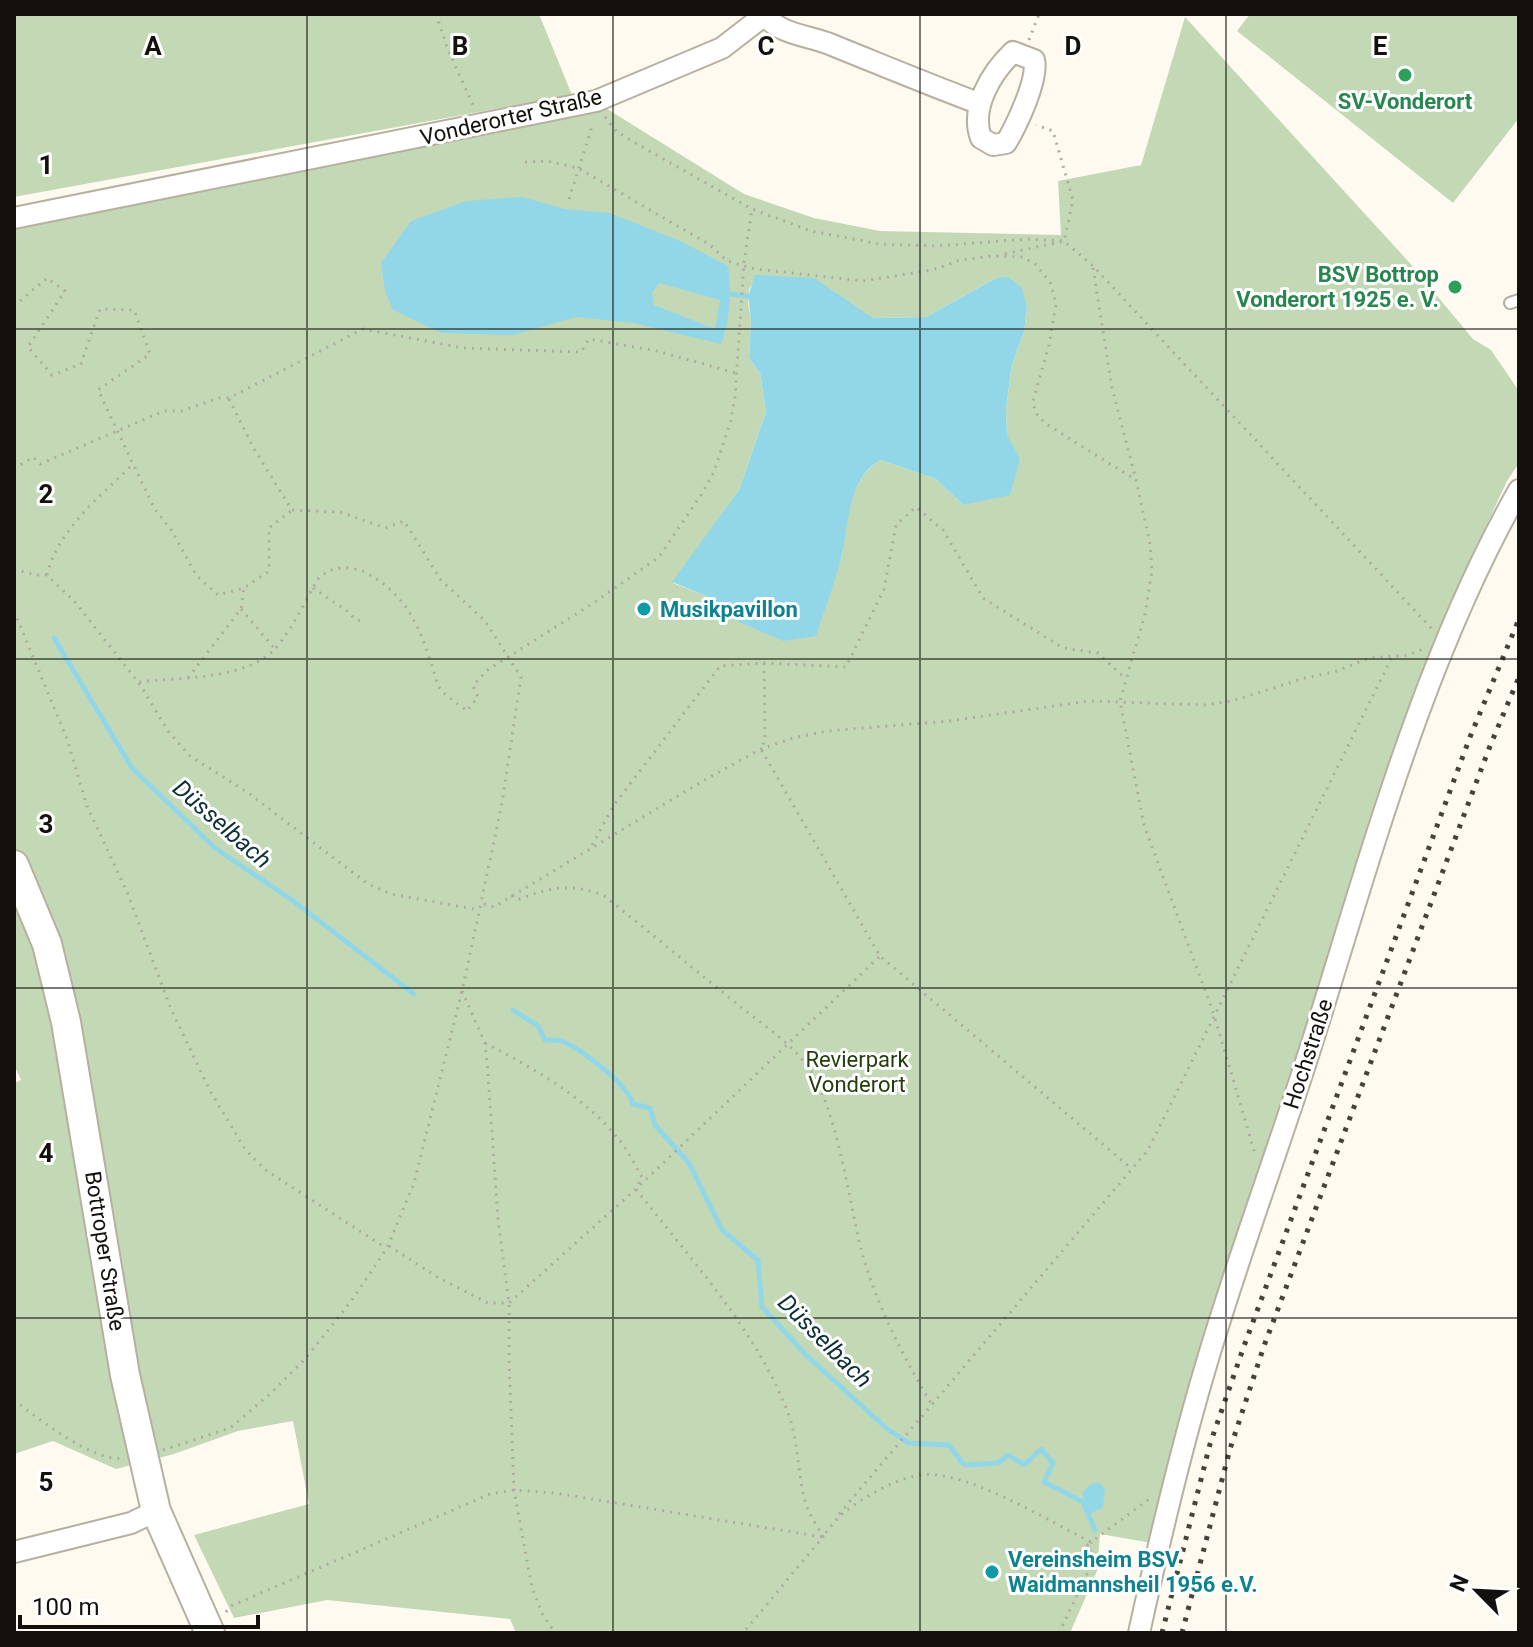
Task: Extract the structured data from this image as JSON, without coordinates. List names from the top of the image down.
{
  "streets": {
    "main road": ["Bottroper Straße"],
    "street": ["Vonderorter Straße", "Hochstraße"]
  },
  "water": ["Düsselbach"],
  "parks": ["Revierpark Vonderort"],
  "places": [
    "SV-Vonderort",
    "BSV Bottrop Vonderort 1925 e. V.",
    "Musikpavillon",
    "Vereinsheim BSV Waidmannsheil 1956 e.V."
  ],
  "scale_bar": "100 m",
  "north": "top left",
  "grid": {
    "columns": [
      "A",
      "B",
      "C",
      "D",
      "E"
    ],
    "rows": [
      "1",
      "2",
      "3",
      "4",
      "5"
    ]
  }
}
